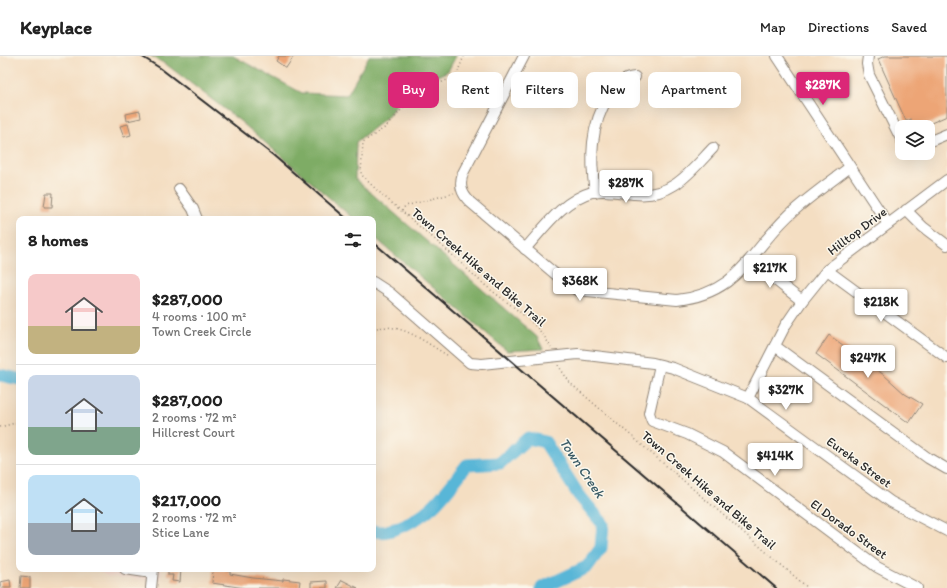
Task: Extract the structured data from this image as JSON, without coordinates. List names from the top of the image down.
{
  "streets": {
    "street": ["Hilltop Drive", "Eureka Street", "El Dorado Street"],
    "path": ["Town Creek Hike and Bike Trail"]
  },
  "crossings": [
    ["Hilltop Drive", "Eureka Street"],
    ["Town Creek Hike and Bike Trail", "Eureka Street"],
    ["Eureka Street", "El Dorado Street"]
  ],
  "water": ["Town Creek"],
  "page": {
    "header": "Keyplace",
    "nav": ["Map", "Directions", "Saved"],
    "price": [
      "$287K",
      "$287K",
      "$217K",
      "$368K",
      "$218K",
      "$247K",
      "$327K",
      "$414K"
    ],
    "chip": [
      "Buy",
      "Rent",
      "Filters",
      "New",
      "Apartment"
    ],
    "heading": "8 homes",
    "list": [
      {
        "name": "$287,000",
        "note": "4 rooms · 100 m² · Town Creek Circle"
      },
      {
        "name": "$287,000",
        "note": "2 rooms · 72 m² · Hillcrest Court"
      },
      {
        "name": "$217,000",
        "note": "2 rooms · 72 m² · Stice Lane"
      }
    ]
  }
}
